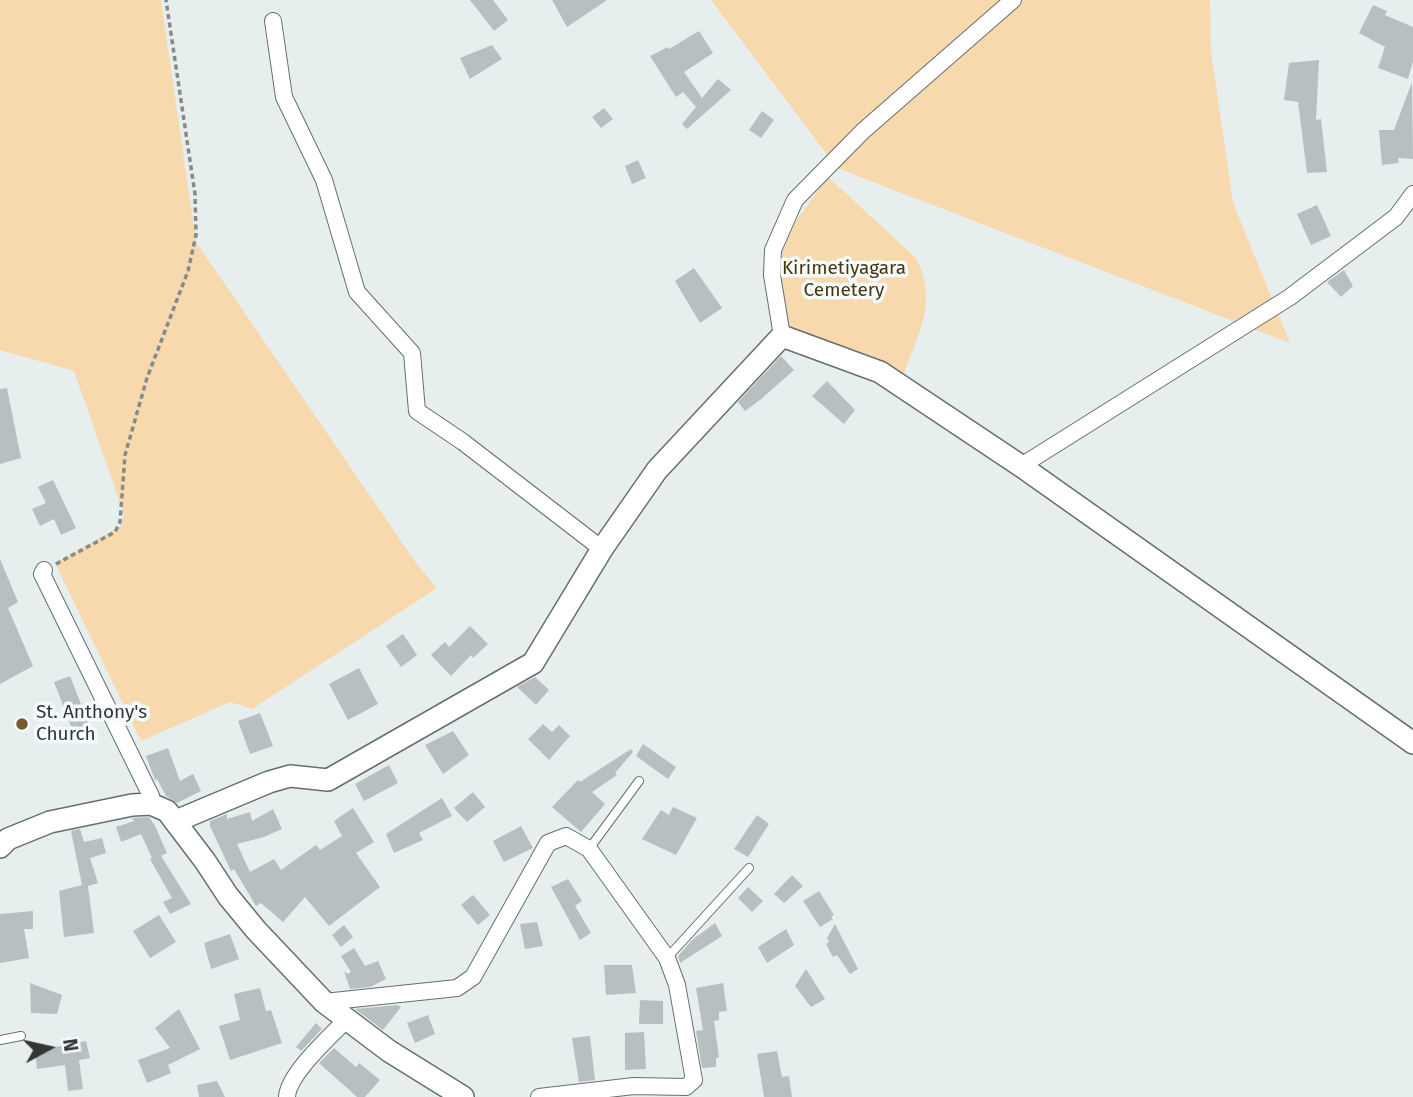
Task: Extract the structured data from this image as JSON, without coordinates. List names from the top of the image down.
{
  "parks": ["Kirimetiyagara Cemetery"],
  "places": ["St. Anthony's Church"],
  "north": "right"
}
